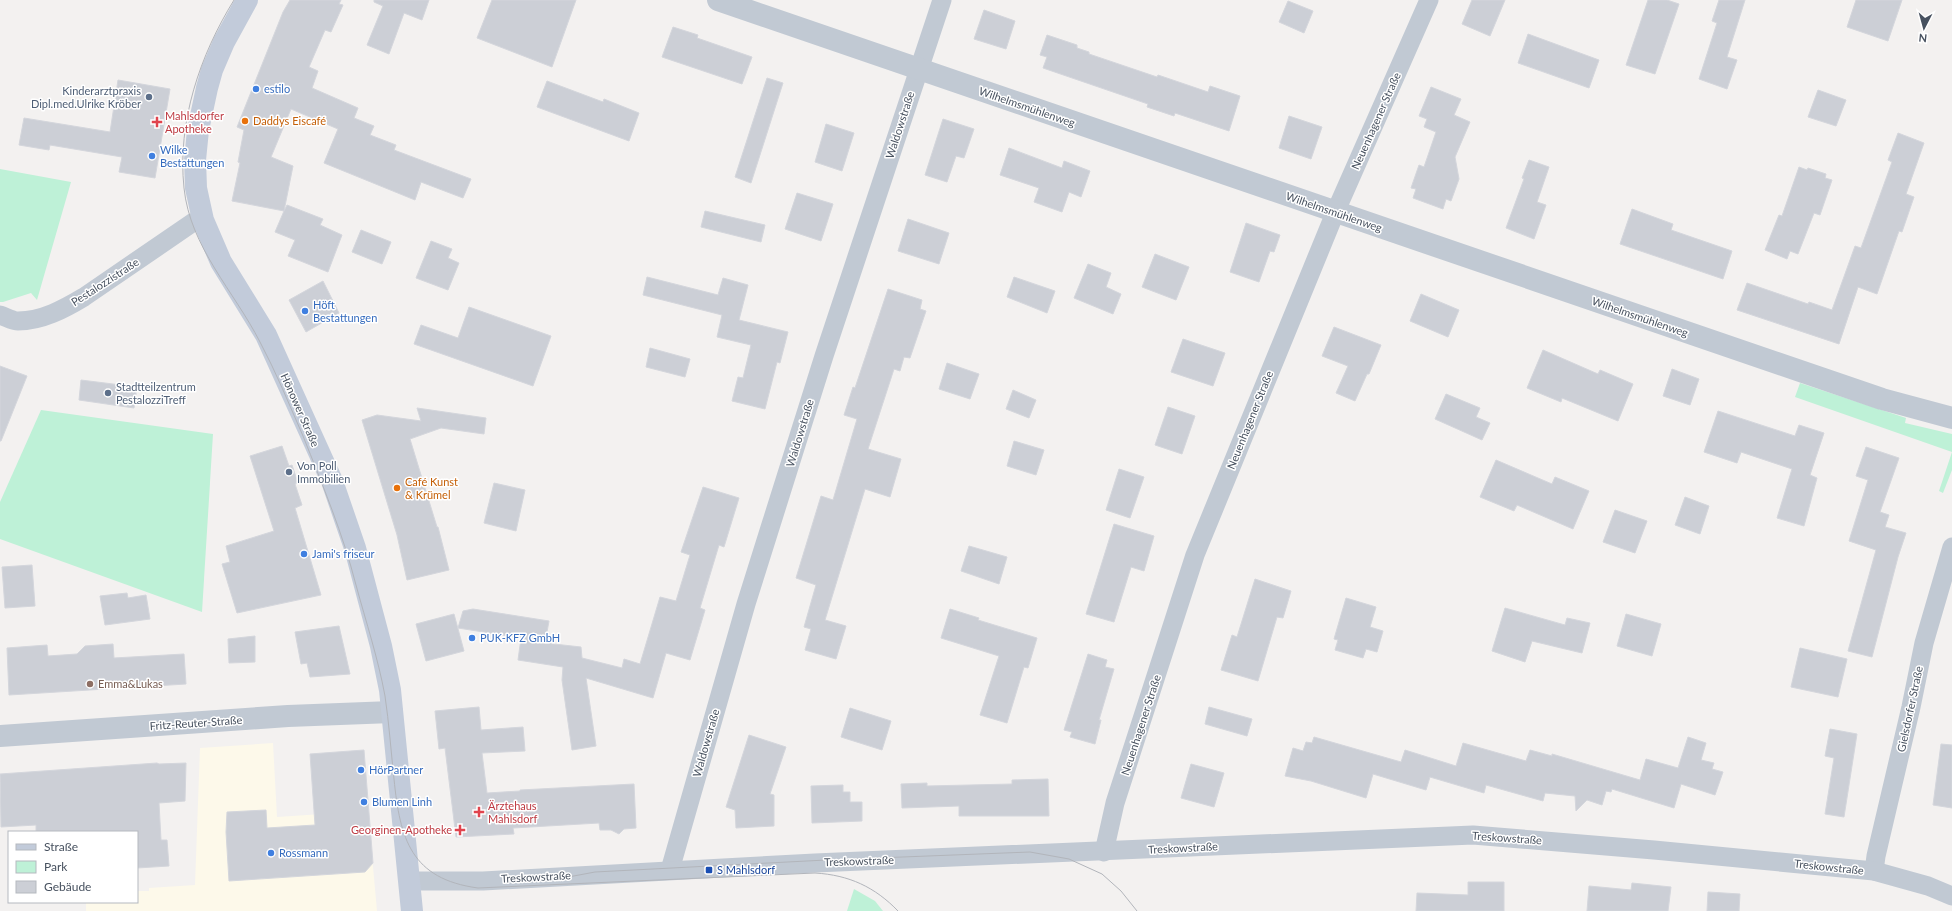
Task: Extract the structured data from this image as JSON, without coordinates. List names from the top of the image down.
{
  "streets": {
    "main road": ["Hönower Straße"],
    "street": [
      "Wilhelmsmühlenweg",
      "Neuenhagener Straße",
      "Waldowstraße",
      "Pestalozzistraße",
      "Gielsdorfer Straße",
      "Fritz-Reuter-Straße",
      "Treskowstraße"
    ]
  },
  "crossings": [
    ["Wilhelmsmühlenweg", "Neuenhagener Straße"],
    ["Wilhelmsmühlenweg", "Waldowstraße"],
    ["Neuenhagener Straße", "Treskowstraße"],
    ["Waldowstraße", "Treskowstraße"],
    ["Pestalozzistraße", "Hönower Straße"],
    ["Hönower Straße", "Fritz-Reuter-Straße"],
    ["Hönower Straße", "Treskowstraße"],
    ["Gielsdorfer Straße", "Treskowstraße"]
  ],
  "places": {
    "other": [
      "estilo",
      "Kinderarztpraxis Dipl.med.Ulrike Kröber",
      "Daddys Eiscafé",
      "Wilke Bestattungen",
      "Höft Bestattungen",
      "Stadtteilzentrum PestalozziTreff",
      "Von Poll Immobilien",
      "Café Kunst & Krümel",
      "Jami's friseur",
      "PUK-KFZ GmbH",
      "Emma&Lukas",
      "HörPartner",
      "Blumen Linh",
      "Rossmann"
    ],
    "health": ["Mahlsdorfer Apotheke", "Ärztehaus Mahlsdorf", "Georginen-Apotheke"],
    "transit": ["S Mahlsdorf"]
  },
  "legend": ["Straße", "Park", "Gebäude"],
  "north": "bottom"
}
